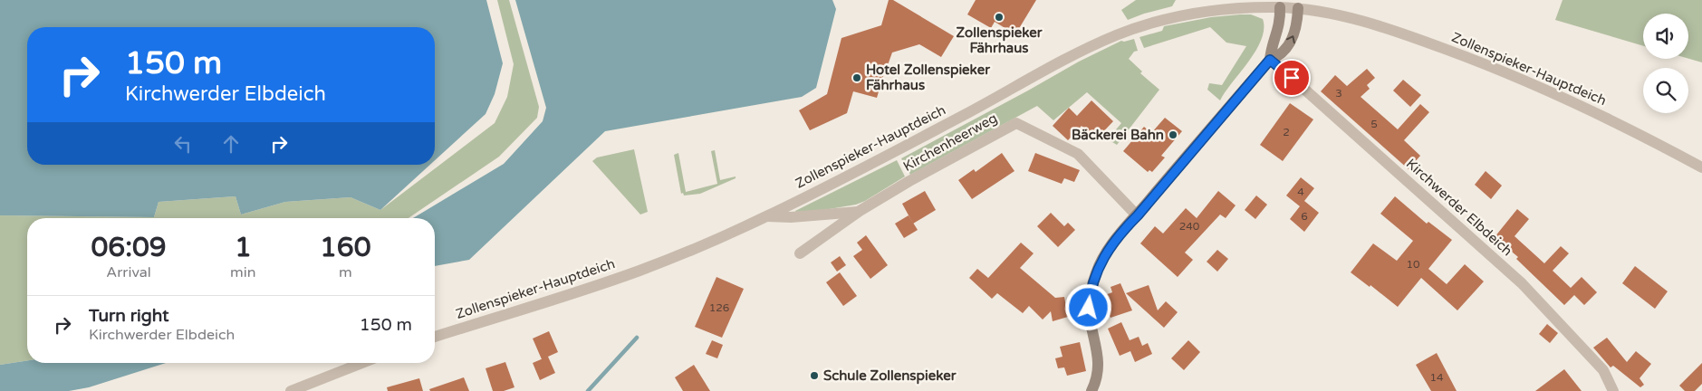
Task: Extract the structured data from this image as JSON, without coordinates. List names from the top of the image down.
{
  "streets": {
    "street": ["Zollenspieker-Hauptdeich", "Kirchenheerweg", "Kirchwerder Elbdeich"]
  },
  "crossings": [
    ["Zollenspieker-Hauptdeich", "Kirchenheerweg"]
  ],
  "places": [
    "Zollenspieker Fährhaus",
    "Hotel Zollenspieker Fährhaus",
    "Bäckerei Bahn",
    "Schule Zollenspieker"
  ],
  "house_numbers": [
    "3",
    "5",
    "2",
    "4",
    "6",
    "240",
    "10",
    "126",
    "14"
  ],
  "page": {
    "turn": ["150 m", "Kirchwerder Elbdeich"],
    "eta": [
      "06:09",
      "Arrival",
      "1",
      "min",
      "160",
      "m"
    ],
    "list": [
      {
        "name": "Turn right",
        "note": "Kirchwerder Elbdeich",
        "value": "150 m"
      }
    ]
  }
}
